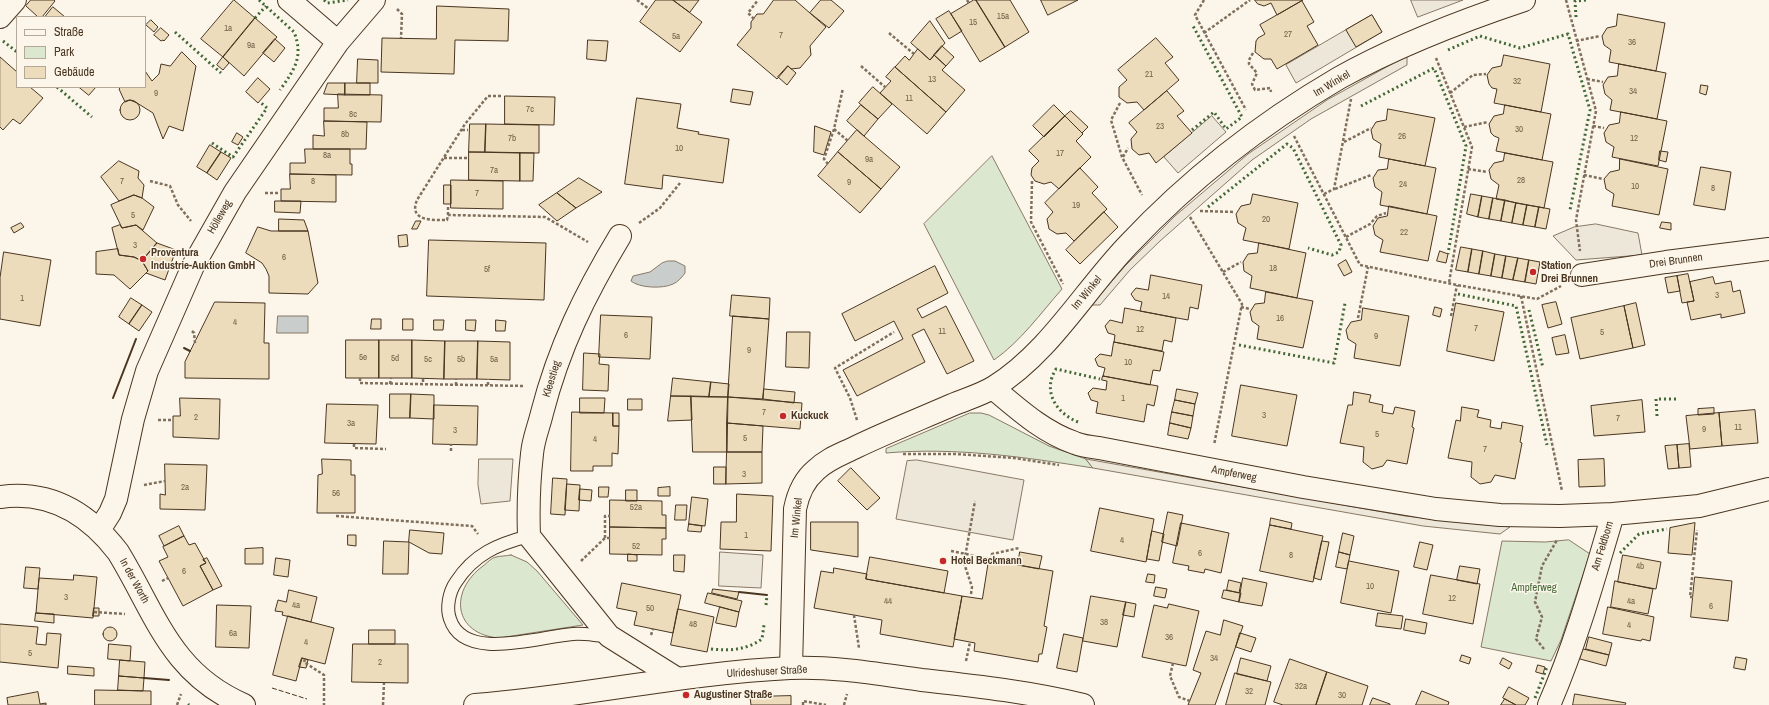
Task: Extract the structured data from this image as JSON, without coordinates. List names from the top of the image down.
{
  "streets": {
    "street": [
      "Im Winkel",
      "Hölleweg",
      "Drei Brunnen",
      "Kleestieg",
      "Ampferweg",
      "Am Feldborn",
      "In der Worth",
      "Ulrideshuser Straße"
    ]
  },
  "crossings": [
    ["Im Winkel", "Ampferweg"],
    ["Im Winkel", "Ulrideshuser Straße"],
    ["Hölleweg", "In der Worth"],
    ["Ampferweg", "Am Feldborn"]
  ],
  "parks": ["Ampferweg"],
  "places": [
    "Proventura Industrie-Auktion GmbH",
    "Station Drei Brunnen",
    "Kuckuck",
    "Hotel Beckmann",
    "Augustiner Straße"
  ],
  "house_numbers": [
    "15a",
    "15",
    "1a",
    "27",
    "7",
    "5a",
    "36",
    "9a",
    "21",
    "13",
    "32",
    "34",
    "9",
    "11",
    "7c",
    "8c",
    "23",
    "30",
    "8b",
    "26",
    "7b",
    "12",
    "10",
    "17",
    "8a",
    "9a",
    "7a",
    "28",
    "7",
    "8",
    "9",
    "24",
    "10",
    "8",
    "7",
    "19",
    "5",
    "20",
    "22",
    "3",
    "6",
    "18",
    "5f",
    "3",
    "14",
    "1",
    "16",
    "4",
    "7",
    "12",
    "11",
    "5",
    "6",
    "9",
    "9",
    "5e",
    "5d",
    "5c",
    "5b",
    "5a",
    "10",
    "1",
    "7",
    "3",
    "2",
    "7",
    "3a",
    "11",
    "9",
    "3",
    "5",
    "5",
    "4",
    "7",
    "3",
    "2a",
    "56",
    "52a",
    "1",
    "4",
    "52",
    "6",
    "8",
    "4b",
    "6",
    "10",
    "3",
    "12",
    "44",
    "4a",
    "4a",
    "6",
    "50",
    "38",
    "48",
    "4",
    "6a",
    "36",
    "4",
    "5",
    "34",
    "2",
    "32a",
    "32",
    "30"
  ],
  "legend": ["Straße", "Park", "Gebäude"]
}
